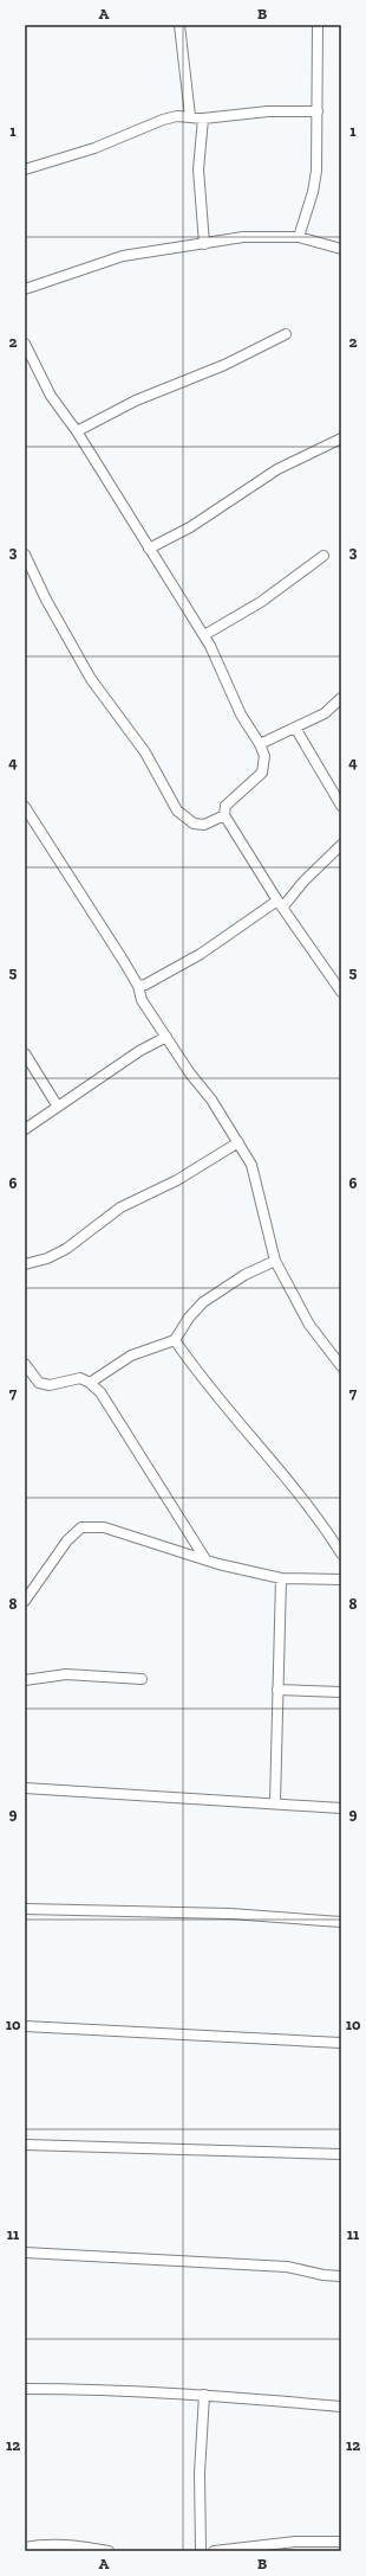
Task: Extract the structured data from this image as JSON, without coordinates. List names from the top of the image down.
{
  "grid": {
    "columns": ["A", "B"],
    "rows": [
      "1",
      "2",
      "3",
      "4",
      "5",
      "6",
      "7",
      "8",
      "9",
      "10",
      "11",
      "12"
    ]
  }
}
